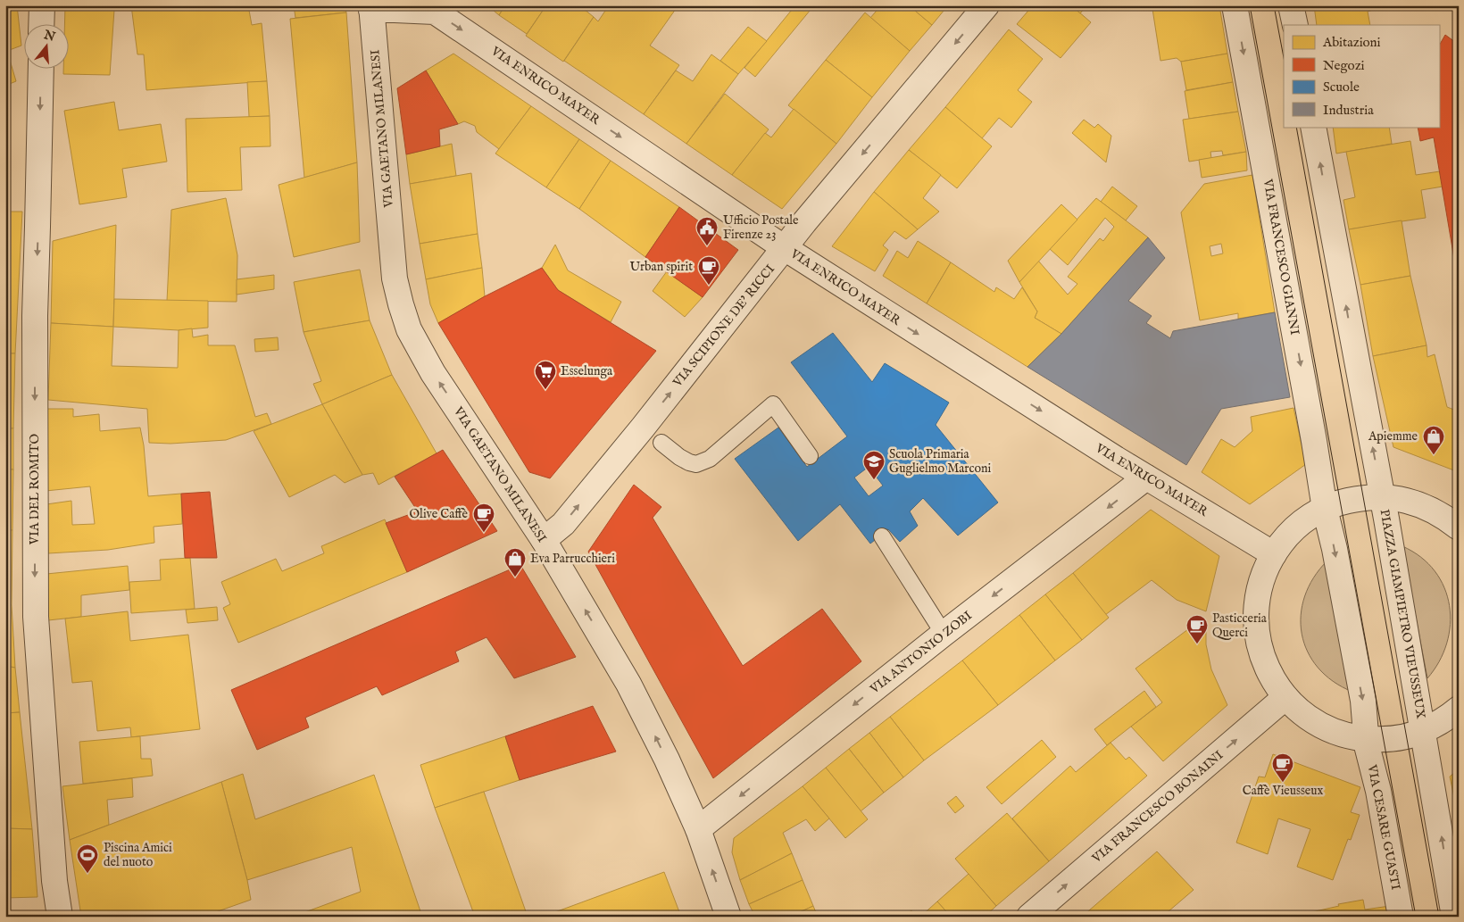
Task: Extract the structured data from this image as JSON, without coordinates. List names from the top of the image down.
{
  "streets": {
    "street": [
      "VIA ENRICO MAYER",
      "VIA GAETANO MILANESI",
      "VIA FRANCESCO GIANNI",
      "VIA SCIPIONE DE' RICCI",
      "VIA DEL ROMITO",
      "PIAZZA GIAMPIETRO VIEUSSEUX",
      "VIA ANTONIO ZOBI",
      "VIA FRANCESCO BONAINI",
      "VIA CESARE GUASTI"
    ]
  },
  "crossings": [
    ["VIA ENRICO MAYER", "VIA GAETANO MILANESI"],
    ["VIA ENRICO MAYER", "VIA SCIPIONE DE' RICCI"],
    ["VIA ENRICO MAYER", "PIAZZA GIAMPIETRO VIEUSSEUX"],
    ["VIA ENRICO MAYER", "VIA ANTONIO ZOBI"],
    ["VIA GAETANO MILANESI", "VIA SCIPIONE DE' RICCI"],
    ["VIA GAETANO MILANESI", "VIA ANTONIO ZOBI"],
    ["VIA FRANCESCO GIANNI", "PIAZZA GIAMPIETRO VIEUSSEUX"],
    ["PIAZZA GIAMPIETRO VIEUSSEUX", "VIA FRANCESCO BONAINI"],
    ["PIAZZA GIAMPIETRO VIEUSSEUX", "VIA CESARE GUASTI"]
  ],
  "one_way": [
    "VIA ENRICO MAYER",
    "VIA GAETANO MILANESI",
    "VIA DEL ROMITO",
    "VIA ANTONIO ZOBI",
    "VIA FRANCESCO BONAINI"
  ],
  "places": {
    "public building": ["Ufficio Postale Firenze 23"],
    "cafe": [
      "Urban spirit",
      "Olive Caffè",
      "Pasticceria Querci",
      "Caffè Vieusseux"
    ],
    "supermarket": ["Esselunga"],
    "shop": ["Apiemme", "Eva Parrucchieri"],
    "school or university": ["Scuola Primaria Guglielmo Marconi"],
    "sports": ["Piscina Amici del nuoto"]
  },
  "legend": [
    "Abitazioni",
    "Negozi",
    "Scuole",
    "Industria"
  ],
  "north": "top"
}
